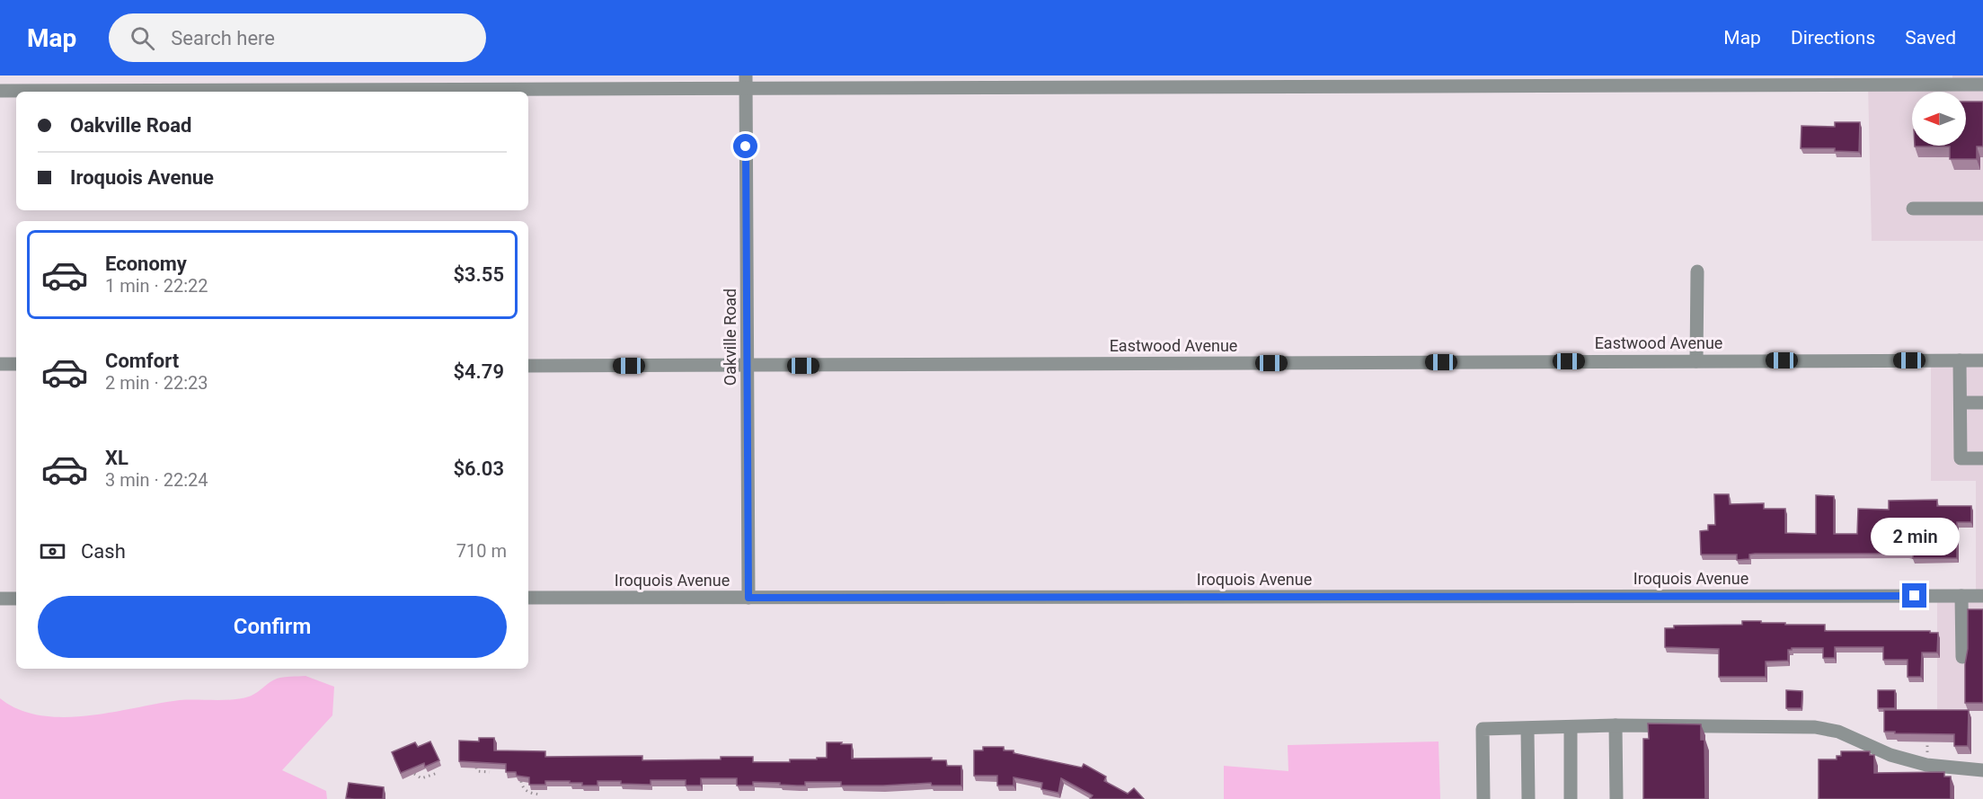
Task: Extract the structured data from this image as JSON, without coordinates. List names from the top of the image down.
{
  "streets": {
    "street": ["Oakville Road", "Eastwood Avenue", "Iroquois Avenue"]
  },
  "crossings": [
    ["Oakville Road", "Eastwood Avenue"],
    ["Oakville Road", "Iroquois Avenue"]
  ],
  "north": "left",
  "page": {
    "header": "Map",
    "search": "Search here",
    "nav": ["Map", "Directions", "Saved"],
    "banner": ["Oakville Road", "Iroquois Avenue"],
    "list": [
      {
        "name": "Economy",
        "note": "1 min · 22:22",
        "value": "$3.55"
      },
      {
        "name": "Comfort",
        "note": "2 min · 22:23",
        "value": "$4.79"
      },
      {
        "name": "XL",
        "note": "3 min · 22:24",
        "value": "$6.03"
      }
    ],
    "bubble": "2 min",
    "pay": ["Cash", "710 m"],
    "buttons": "Confirm"
  }
}
